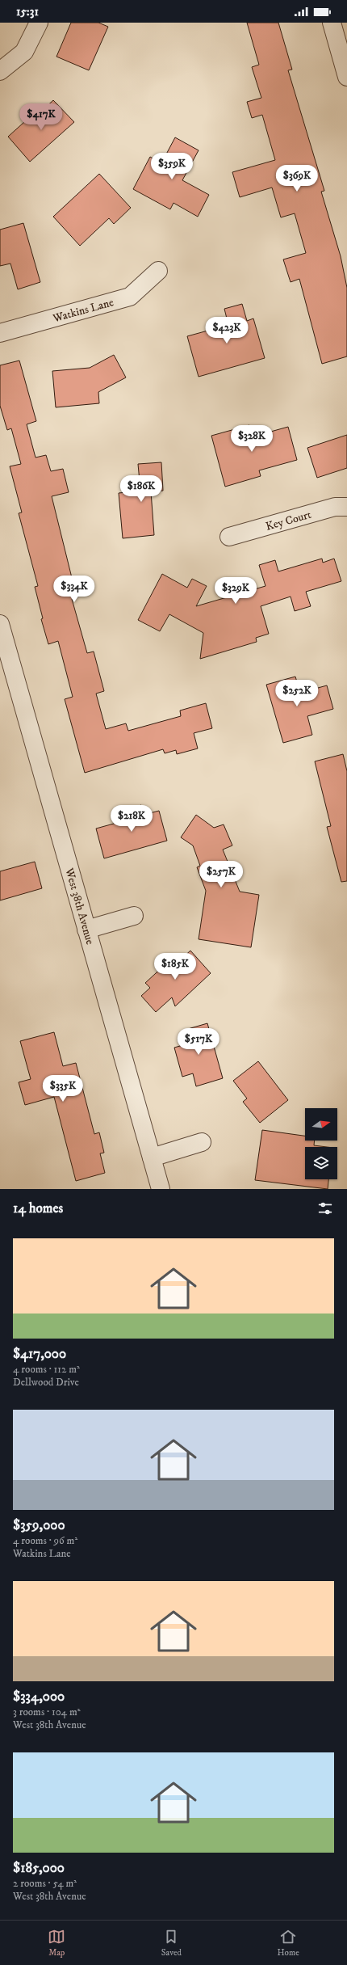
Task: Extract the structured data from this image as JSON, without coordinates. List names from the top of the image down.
{
  "streets": {
    "street": ["Watkins Lane", "Key Court", "West 38th Avenue"]
  },
  "north": "right",
  "page": {
    "status": "15:31",
    "price": [
      "$417K",
      "$359K",
      "$369K",
      "$423K",
      "$328K",
      "$186K",
      "$334K",
      "$329K",
      "$252K",
      "$218K",
      "$257K",
      "$185K",
      "$517K",
      "$335K"
    ],
    "heading": "14 homes",
    "list": [
      {
        "name": "$417,000",
        "note": "4 rooms · 112 m² · Dellwood Drive"
      },
      {
        "name": "$359,000",
        "note": "4 rooms · 96 m² · Watkins Lane"
      },
      {
        "name": "$334,000",
        "note": "3 rooms · 104 m² · West 38th Avenue"
      },
      {
        "name": "$185,000",
        "note": "2 rooms · 54 m² · West 38th Avenue"
      }
    ],
    "tabs": ["Map", "Saved", "Home"]
  }
}
